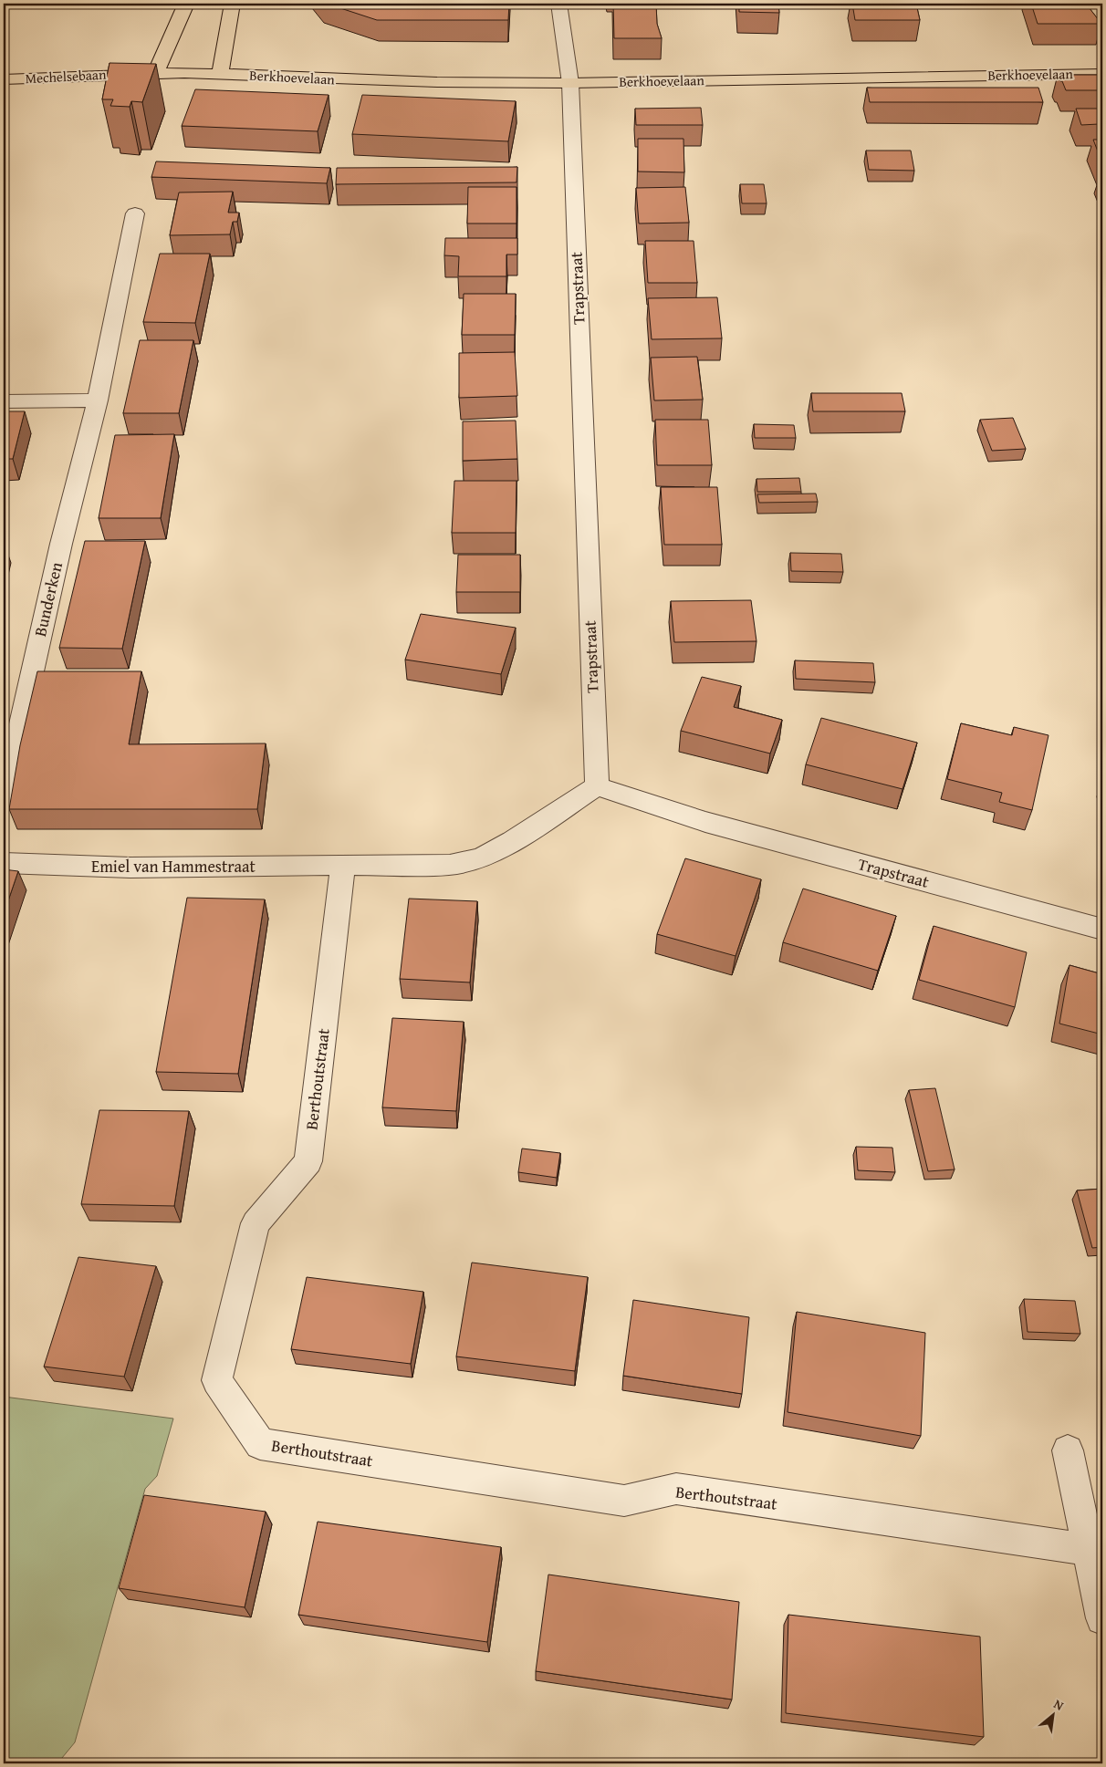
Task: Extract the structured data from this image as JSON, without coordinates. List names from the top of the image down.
{
  "streets": {
    "main road": ["Berkhoevelaan", "Mechelsebaan"],
    "street": [
      "Trapstraat",
      "Bunderken",
      "Emiel van Hammestraat",
      "Berthoutstraat"
    ]
  },
  "crossings": [
    ["Berkhoevelaan", "Mechelsebaan"],
    ["Berkhoevelaan", "Trapstraat"],
    ["Emiel van Hammestraat", "Berthoutstraat"]
  ],
  "north": "top right"
}
